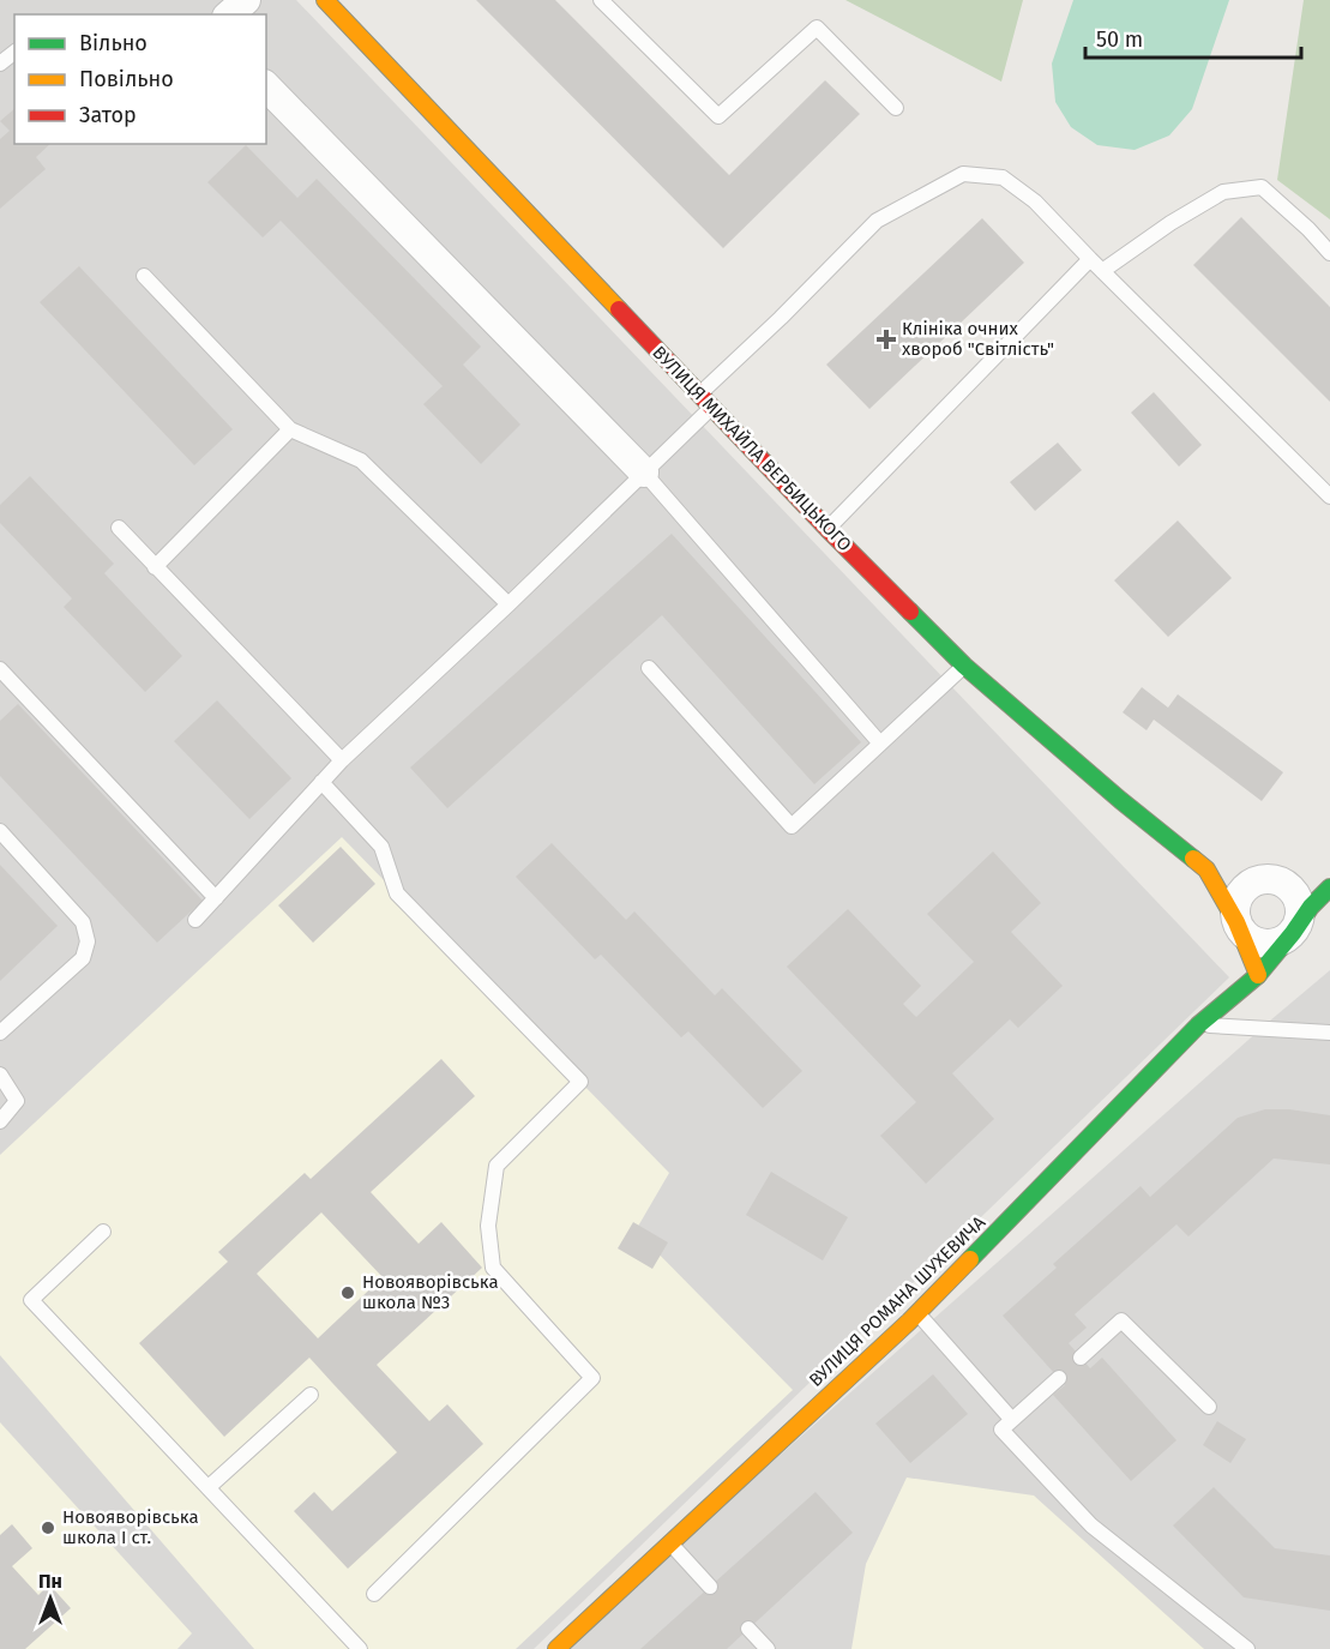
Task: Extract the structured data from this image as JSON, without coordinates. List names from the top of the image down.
{
  "streets": {
    "street": ["ВУЛИЦЯ МИХАЙЛА ВЕРБИЦЬКОГО", "ВУЛИЦЯ РОМАНА ШУХЕВИЧА"]
  },
  "crossings": [
    ["ВУЛИЦЯ МИХАЙЛА ВЕРБИЦЬКОГО", "ВУЛИЦЯ РОМАНА ШУХЕВИЧА"]
  ],
  "places": {
    "health": ["Клініка очних хвороб \"Світлість\""],
    "other": ["Новояворівська школа №3", "Новояворівська школа І ст."]
  },
  "legend": ["Вільно", "Повільно", "Затор"],
  "scale_bar": "50 m",
  "north": "top"
}
